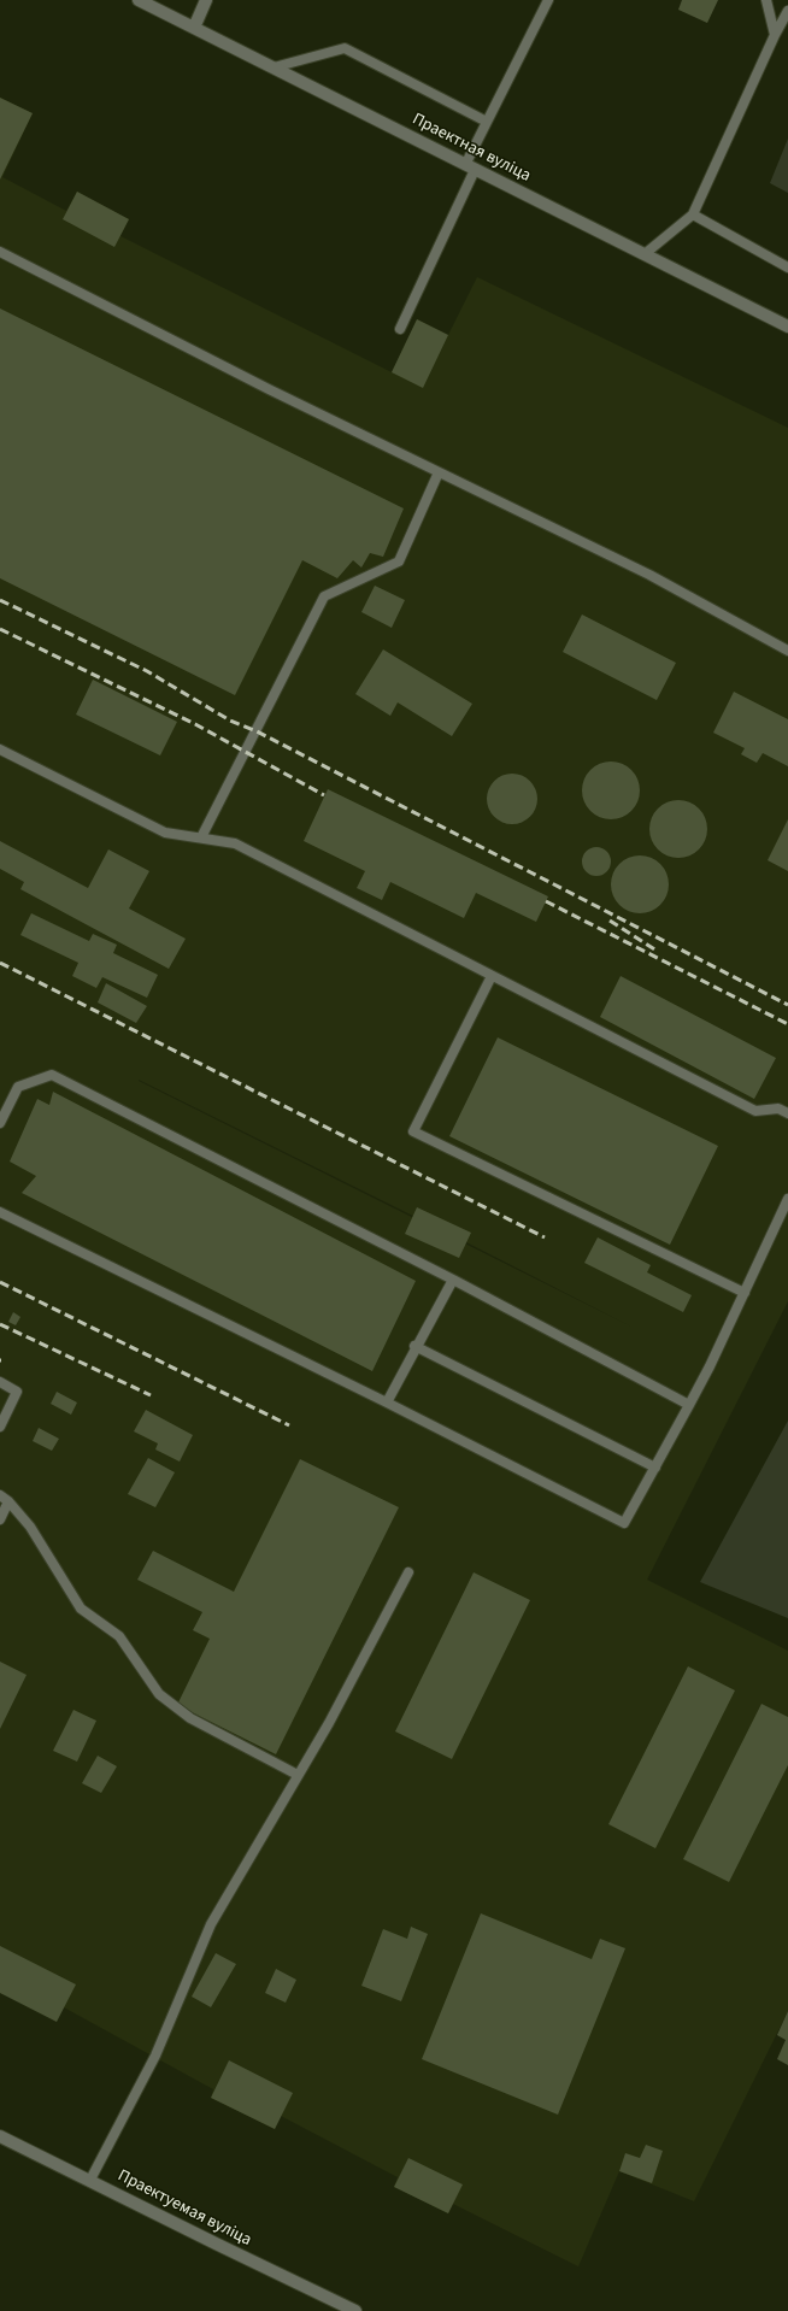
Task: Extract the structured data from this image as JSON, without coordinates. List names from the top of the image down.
{
  "streets": {
    "street": ["Праектная вуліца", "Праектуемая вуліца"]
  }
}
